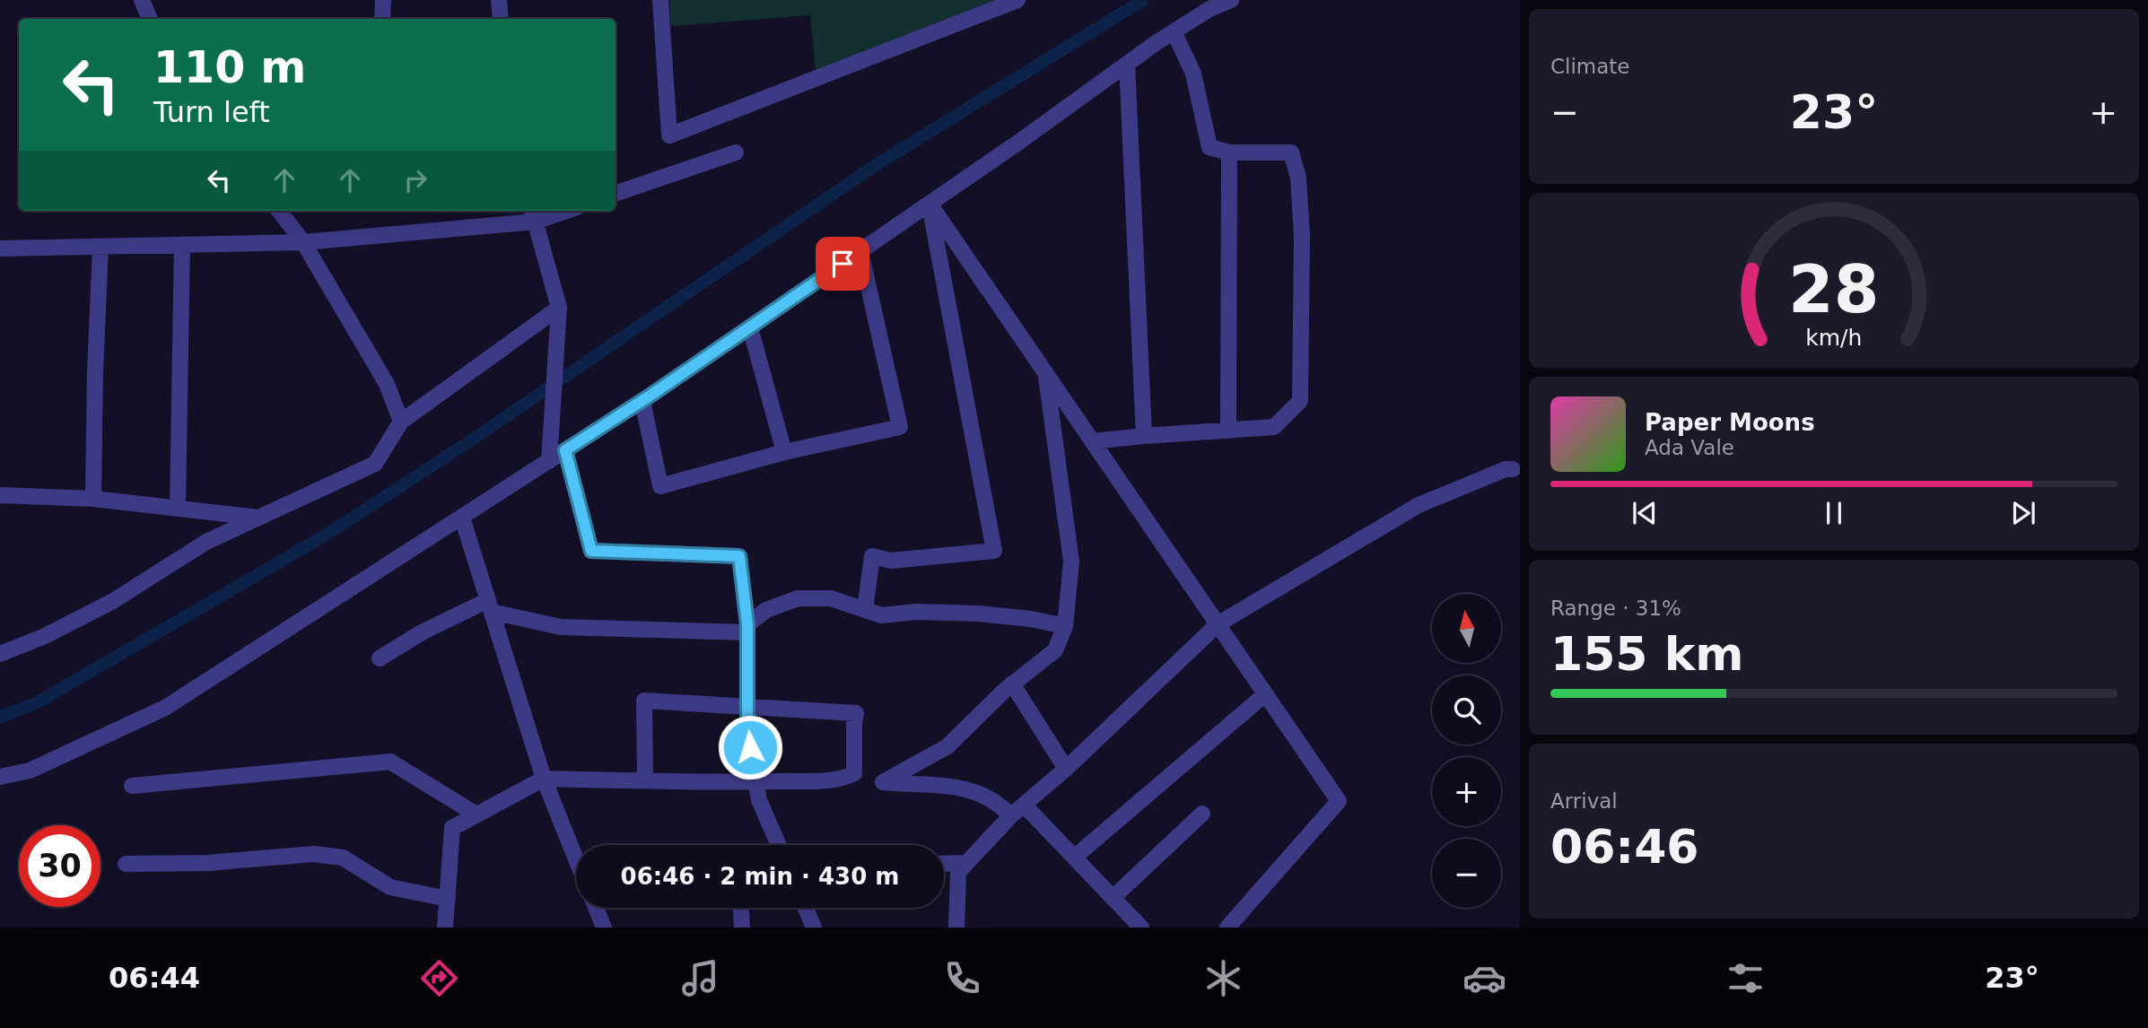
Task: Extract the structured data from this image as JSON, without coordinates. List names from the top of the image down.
{
  "north": "top",
  "page": {
    "tile": [
      "Climate",
      ["Range · 31%", "155 km"],
      ["Arrival", "06:46"]
    ],
    "turn": ["110 m", "Turn left"],
    "heat": ["−", "23°", "+"],
    "song": ["Paper Moons", "Ada Vale"],
    "map_buttons": ["+", "−"],
    "limit": "30",
    "trip": "06:46 · 2 min · 430 m",
    "tabs": ["06:44", "23°"],
    "gauge": ["28", "km/h"]
  }
}
